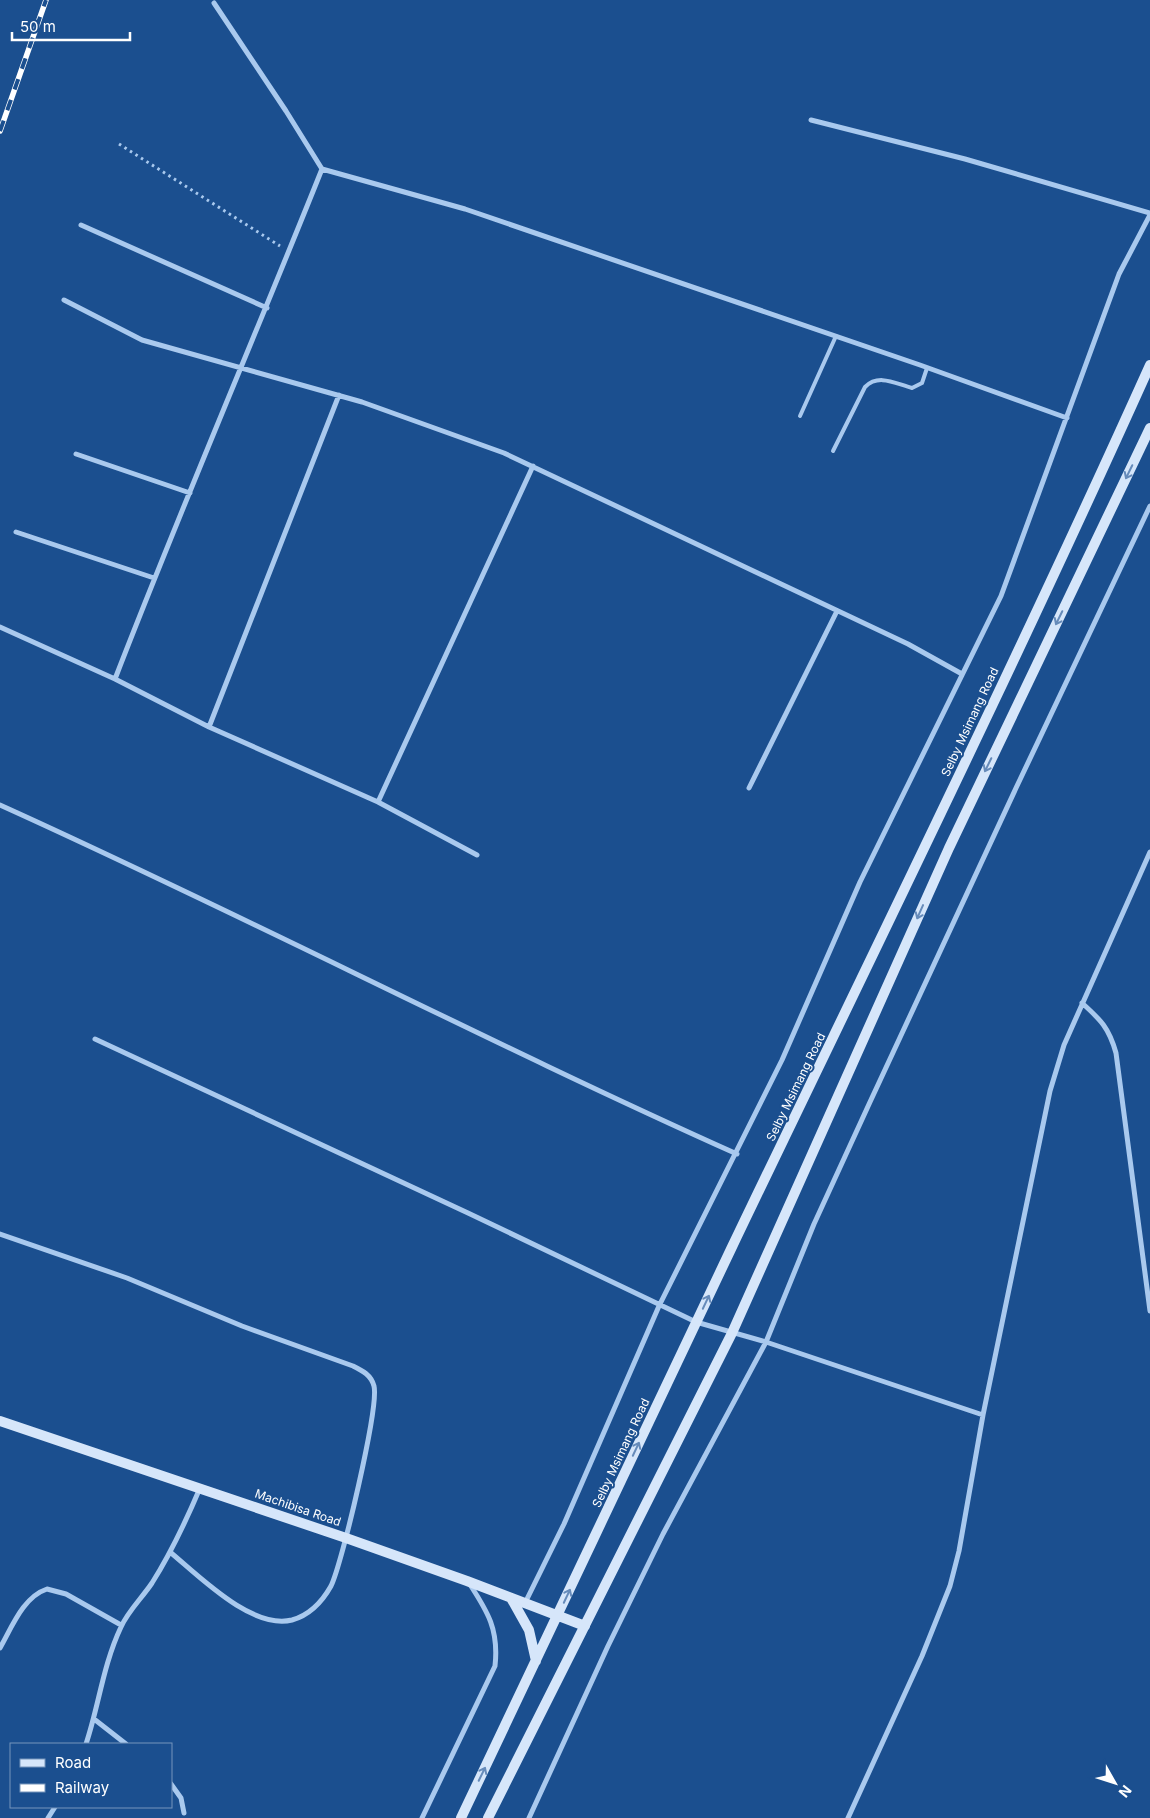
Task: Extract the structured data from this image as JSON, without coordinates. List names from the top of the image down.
{
  "streets": {
    "main road": ["Selby Msimang Road", "Machibisa Road"]
  },
  "crossings": [
    ["Selby Msimang Road", "Machibisa Road"]
  ],
  "legend": ["Road", "Railway"],
  "scale_bar": "50 m",
  "north": "bottom right"
}
